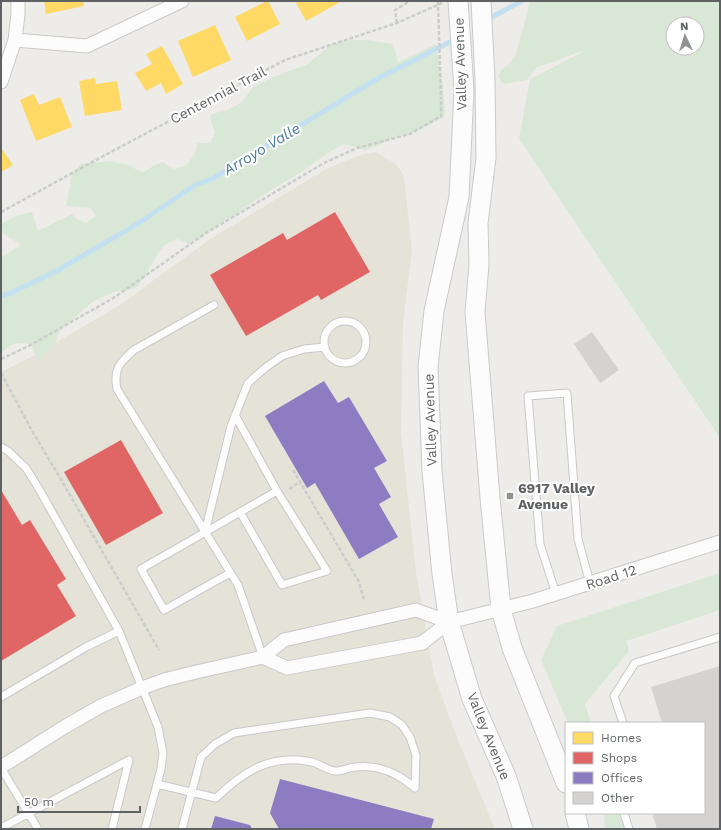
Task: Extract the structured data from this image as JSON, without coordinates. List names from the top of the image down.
{
  "streets": {
    "main road": ["Valley Avenue"],
    "street": ["Road 12"],
    "path": ["Centennial Trail"]
  },
  "crossings": [
    ["Valley Avenue", "Road 12"]
  ],
  "water": ["Arroyo Valle"],
  "places": {
    "transit": ["6917 Valley Avenue"]
  },
  "legend": [
    "Homes",
    "Shops",
    "Offices",
    "Other"
  ],
  "scale_bar": "50 m",
  "north": "top"
}
